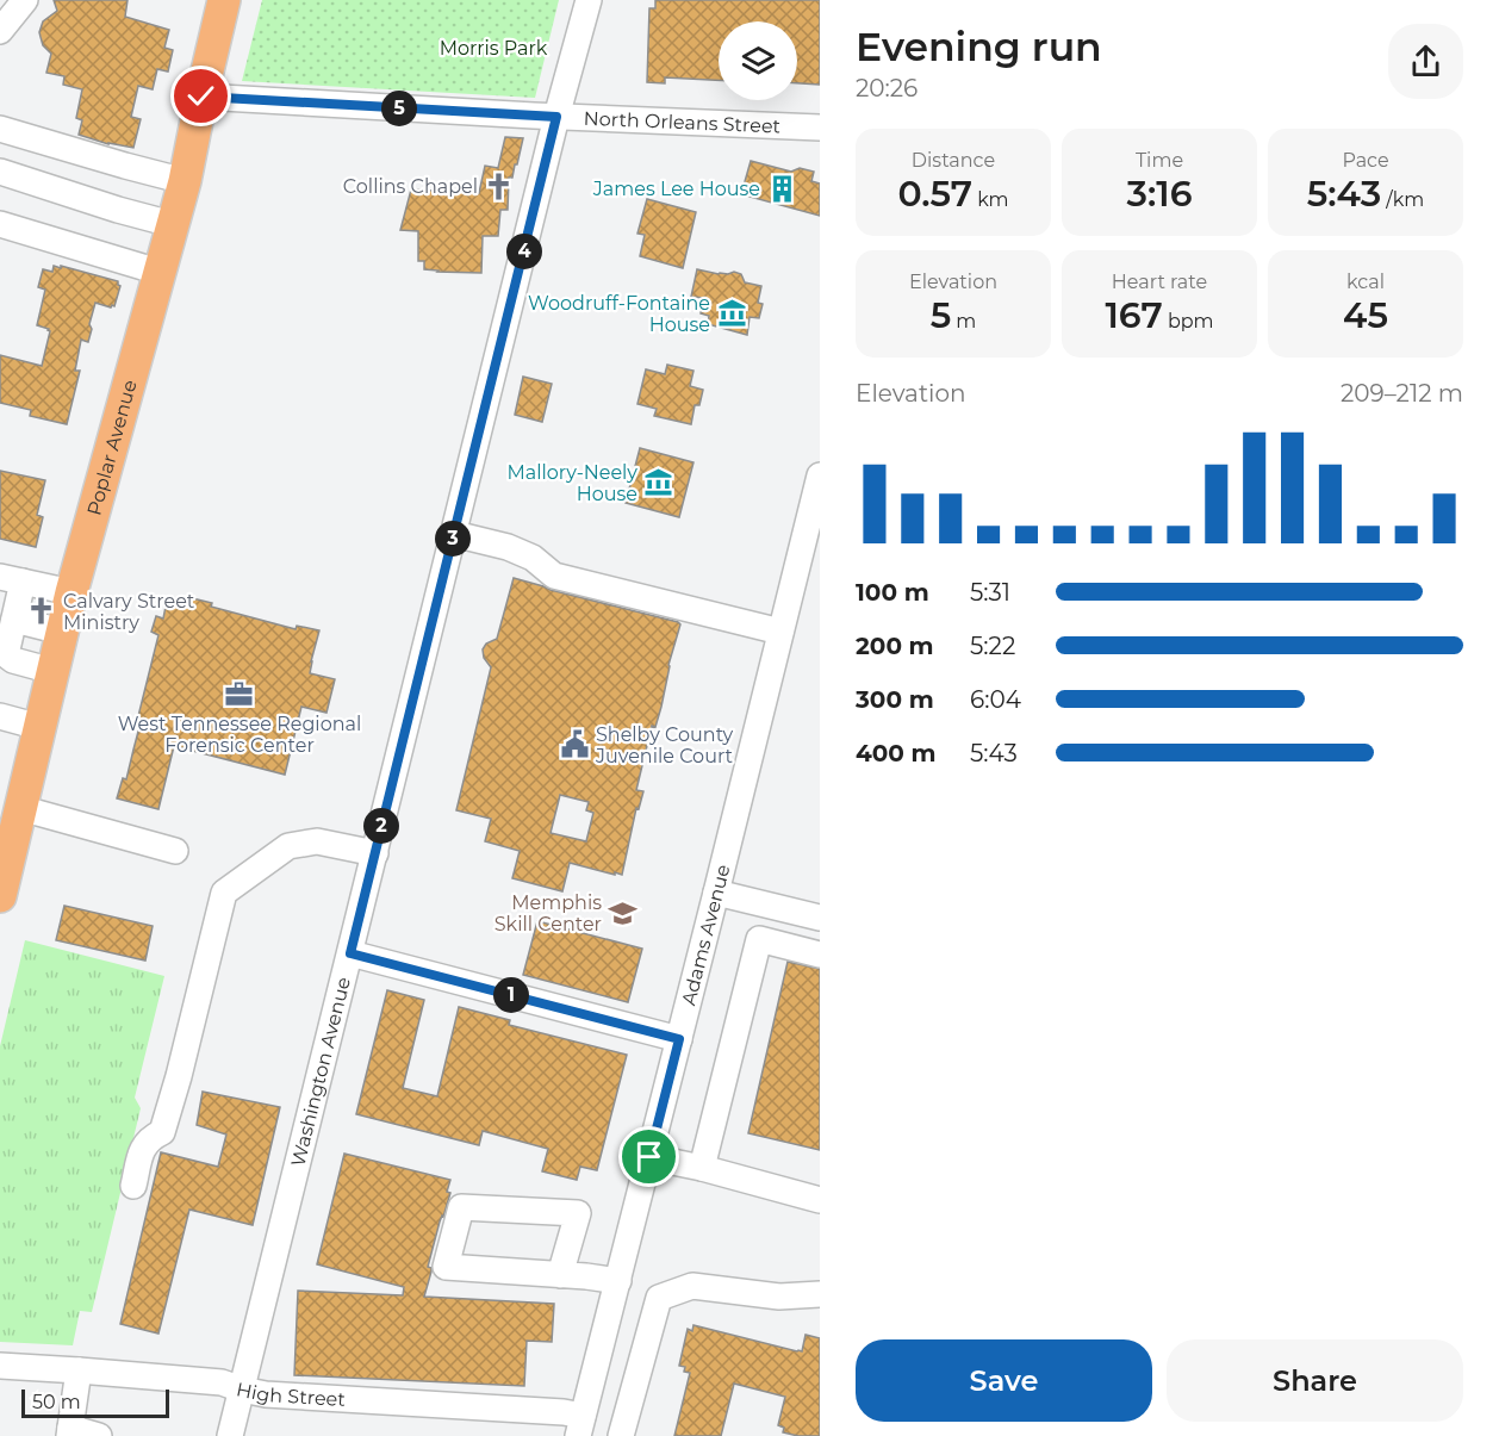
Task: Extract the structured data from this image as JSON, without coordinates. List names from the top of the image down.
{
  "streets": {
    "main road": ["Poplar Avenue"],
    "street": [
      "North Orleans Street",
      "Adams Avenue",
      "Washington Avenue",
      "High Street"
    ]
  },
  "crossings": [
    ["North Orleans Street", "Poplar Avenue"],
    ["North Orleans Street", "Washington Avenue"],
    ["Adams Avenue", "High Street"],
    ["Washington Avenue", "High Street"]
  ],
  "parks": ["Morris Park"],
  "places": {
    "church": ["Collins Chapel", "Calvary Street Ministry"],
    "building": ["James Lee House"],
    "museum": ["Woodruff-Fontaine House", "Mallory-Neely House"],
    "office": ["West Tennessee Regional Forensic Center"],
    "public building": ["Shelby County Juvenile Court"],
    "school or university": ["Memphis Skill Center"]
  },
  "scale_bar": "50 m",
  "page": {
    "heading": ["Evening run", "20:26"],
    "pins": [
      "5",
      "4",
      "3",
      "2",
      "1"
    ],
    "stats": [
      ["Distance", "0.57 km"],
      ["Time", "3:16"],
      ["Pace", "5:43 /km"],
      ["Elevation", "5 m"],
      ["Heart rate", "167 bpm"],
      ["kcal", "45"]
    ],
    "chart": ["Elevation", "209–212 m"],
    "list": [
      {
        "name": "100 m",
        "note": "5:31"
      },
      {
        "name": "200 m",
        "note": "5:22"
      },
      {
        "name": "300 m",
        "note": "6:04"
      },
      {
        "name": "400 m",
        "note": "5:43"
      }
    ],
    "buttons": ["Save", "Share"],
    "scale": "50 m"
  }
}
